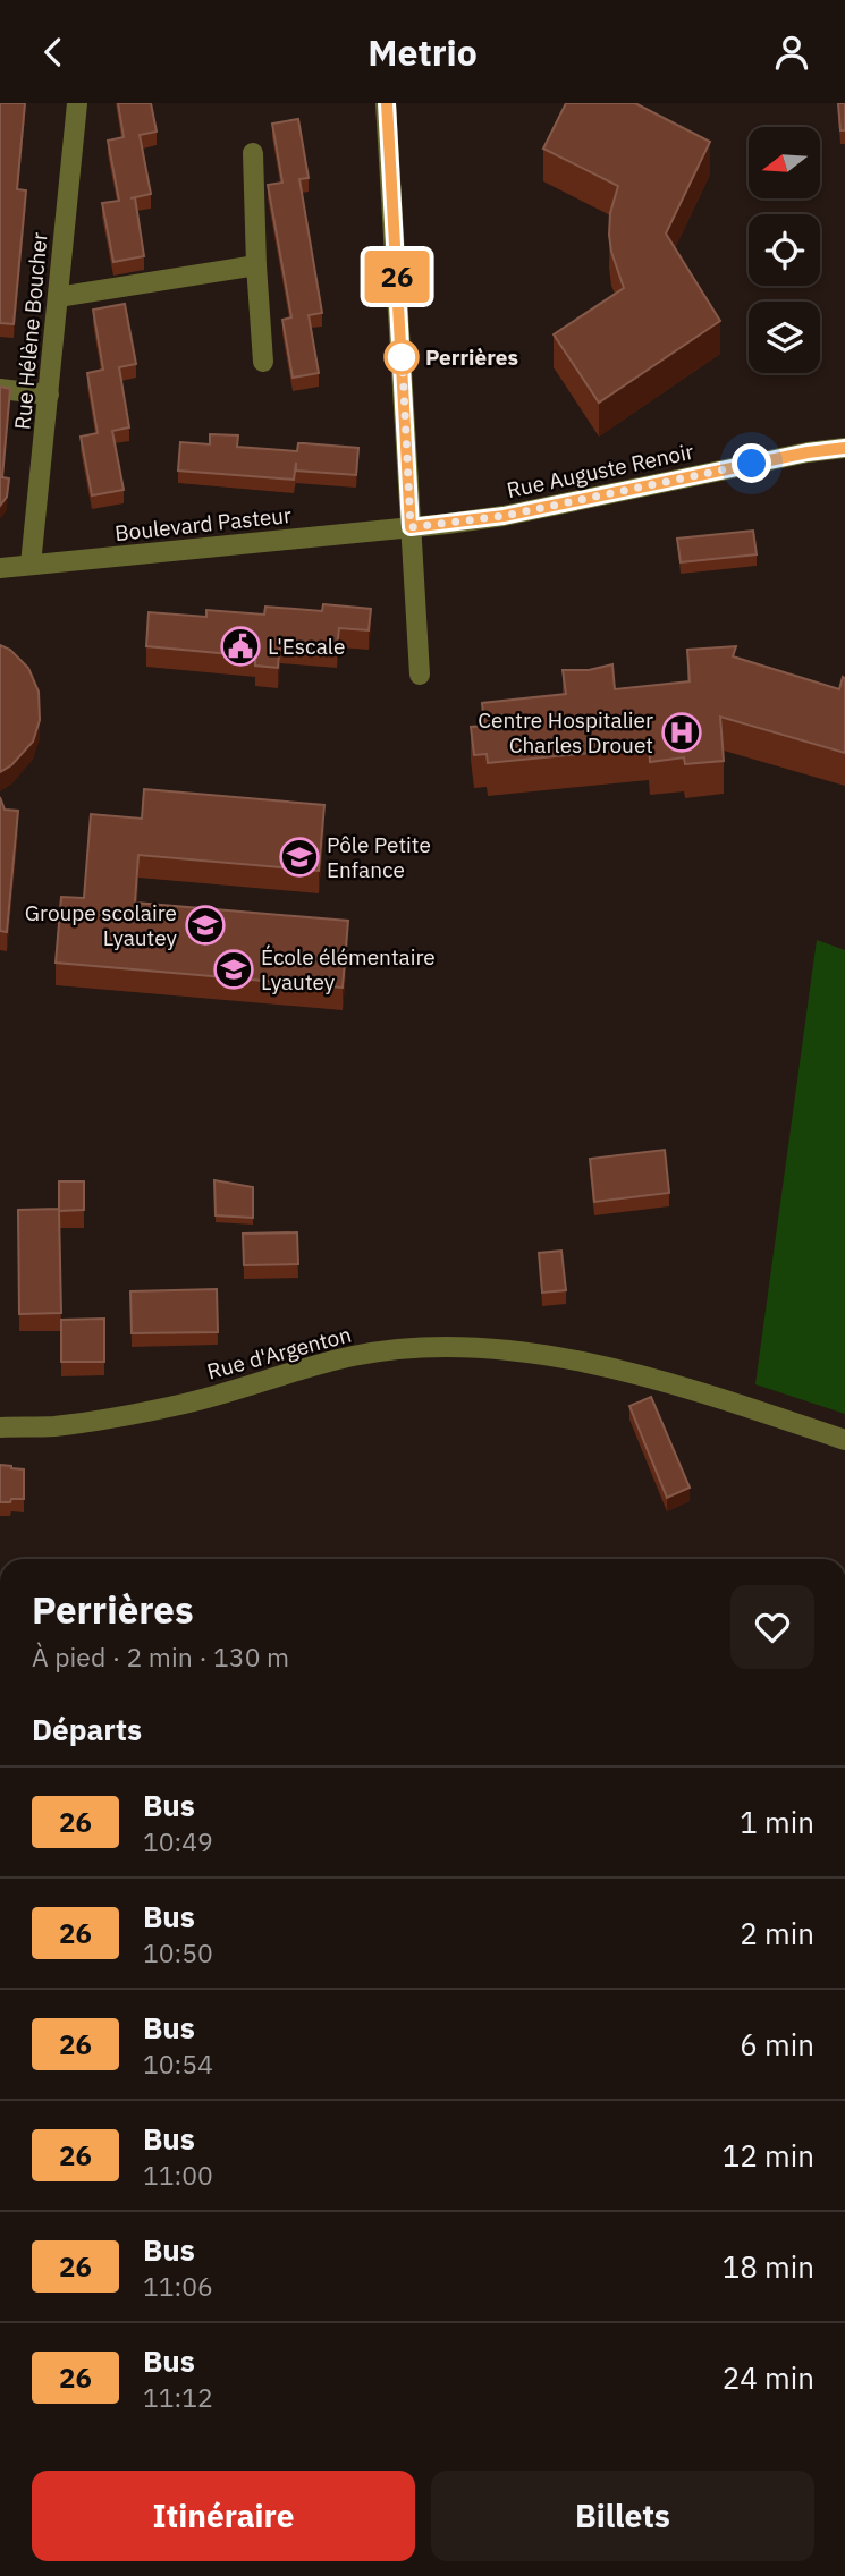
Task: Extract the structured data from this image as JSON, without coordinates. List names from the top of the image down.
{
  "streets": {
    "street": [
      "Rue Hélène Boucher",
      "Rue Auguste Renoir",
      "Boulevard Pasteur",
      "Rue d'Argenton"
    ]
  },
  "crossings": [
    ["Rue Hélène Boucher", "Boulevard Pasteur"],
    ["Rue Auguste Renoir", "Boulevard Pasteur"]
  ],
  "places": {
    "other": ["Perrières"],
    "public building": ["L'Escale"],
    "hospital": ["Centre Hospitalier Charles Drouet"],
    "school or university": ["Pôle Petite Enfance", "Groupe scolaire Lyautey", "École élémentaire Lyautey"]
  },
  "lines": ["bus line 26"],
  "north": "left",
  "page": {
    "header": "Metrio",
    "on_map": "26",
    "heading": [
      ["Perrières", "À pied · 2 min · 130 m"],
      "Départs"
    ],
    "list": [
      {
        "mark": "26",
        "name": "Bus",
        "note": "10:49",
        "value": "1 min"
      },
      {
        "mark": "26",
        "name": "Bus",
        "note": "10:50",
        "value": "2 min"
      },
      {
        "mark": "26",
        "name": "Bus",
        "note": "10:54",
        "value": "6 min"
      },
      {
        "mark": "26",
        "name": "Bus",
        "note": "11:00",
        "value": "12 min"
      },
      {
        "mark": "26",
        "name": "Bus",
        "note": "11:06",
        "value": "18 min"
      },
      {
        "mark": "26",
        "name": "Bus",
        "note": "11:12",
        "value": "24 min"
      }
    ],
    "buttons": ["Itinéraire", "Billets"]
  }
}
